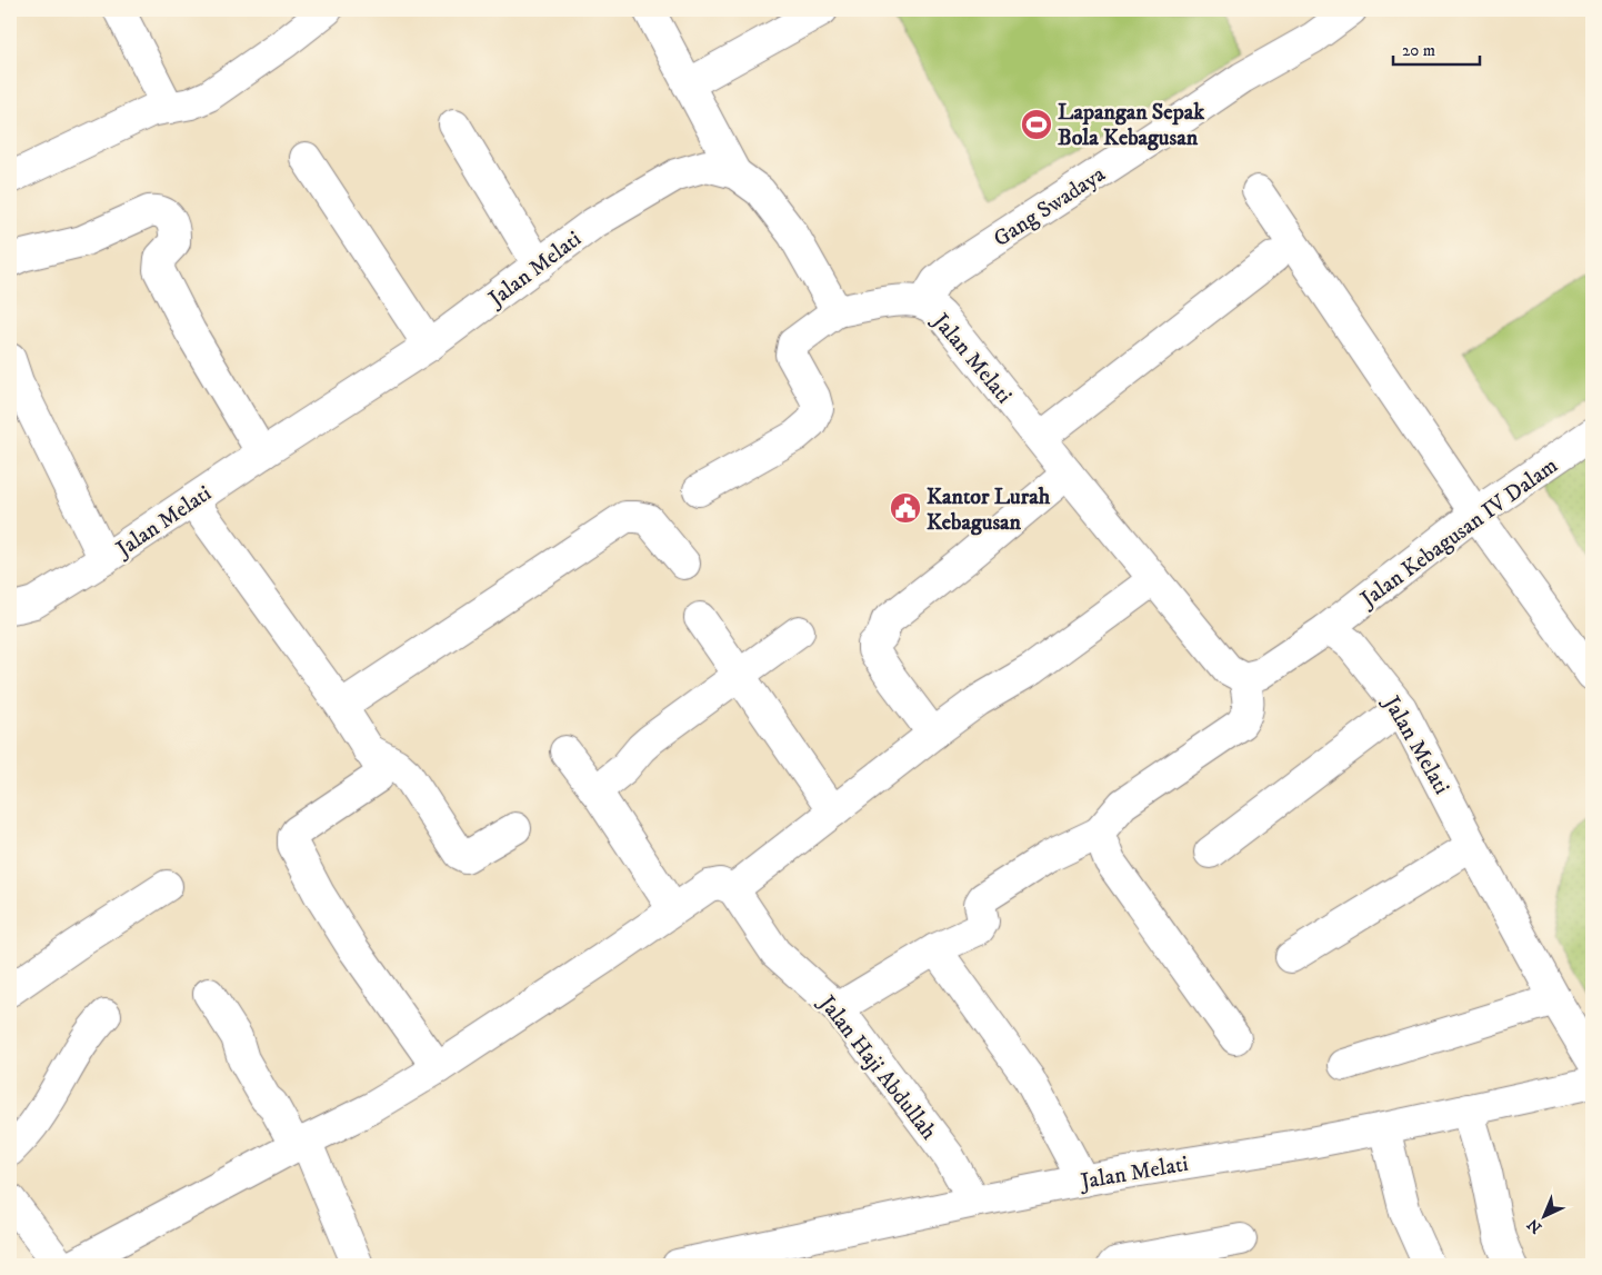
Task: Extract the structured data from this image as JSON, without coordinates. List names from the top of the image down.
{
  "streets": {
    "street": [
      "Gang Swadaya",
      "Jalan Melati",
      "Jalan Kebagusan IV Dalam",
      "Jalan Haji Abdullah"
    ]
  },
  "crossings": [
    ["Gang Swadaya", "Jalan Melati"],
    ["Jalan Melati", "Jalan Kebagusan IV Dalam"],
    ["Jalan Melati", "Jalan Haji Abdullah"]
  ],
  "places": {
    "sports": ["Lapangan Sepak Bola Kebagusan"],
    "public building": ["Kantor Lurah Kebagusan"]
  },
  "scale_bar": "20 m",
  "north": "bottom left"
}
